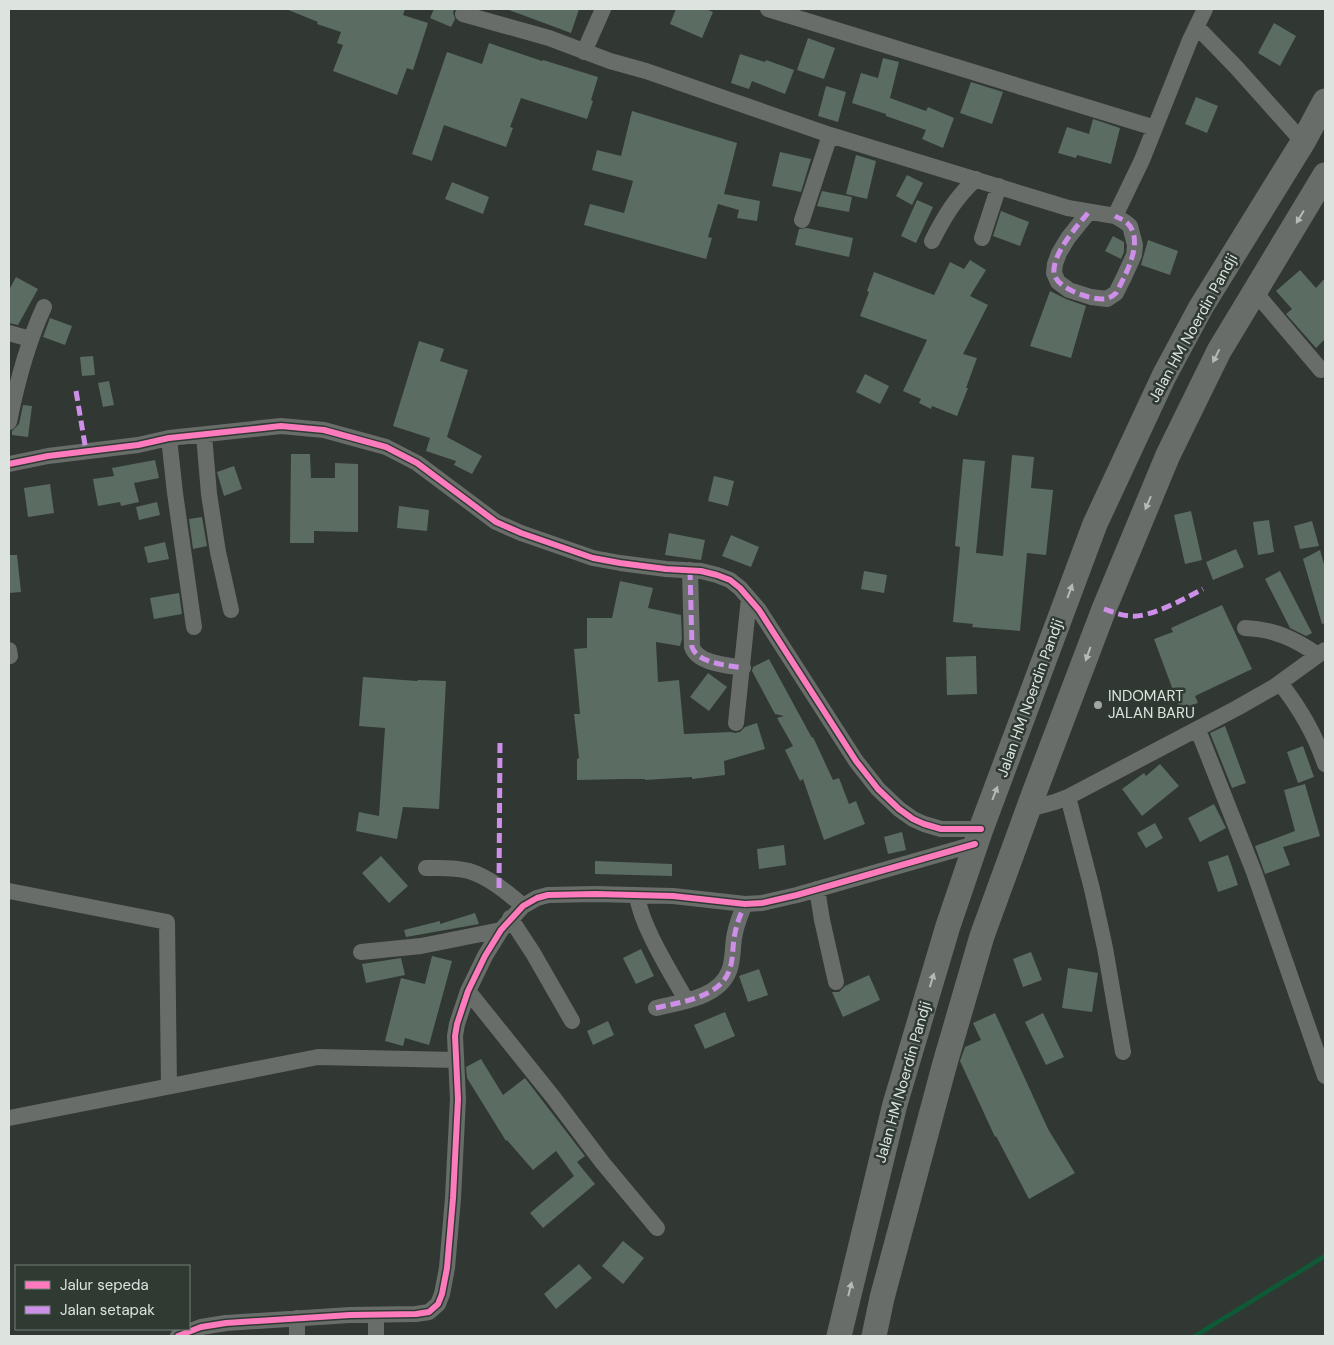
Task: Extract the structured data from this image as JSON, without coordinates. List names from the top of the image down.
{
  "streets": {
    "main road": ["Jalan HM Noerdin Pandji"]
  },
  "places": ["INDOMART JALAN BARU"],
  "legend": ["Jalur sepeda", "Jalan setapak"]
}
